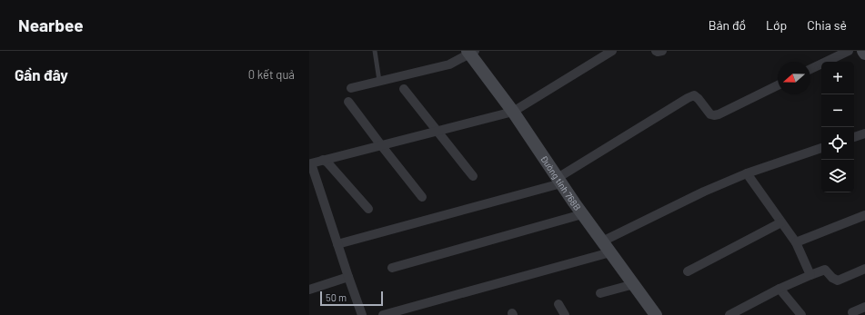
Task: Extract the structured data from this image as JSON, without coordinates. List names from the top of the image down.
{
  "streets": {
    "street": ["Đường tỉnh 768B"]
  },
  "scale_bar": "50 m",
  "north": "left",
  "page": {
    "header": "Nearbee",
    "nav": ["Bản đồ", "Lớp", "Chia sẻ"],
    "heading": ["Gần đây", "0 kết quả"],
    "map_buttons": ["+", "−"],
    "scale": "50 m"
  }
}
